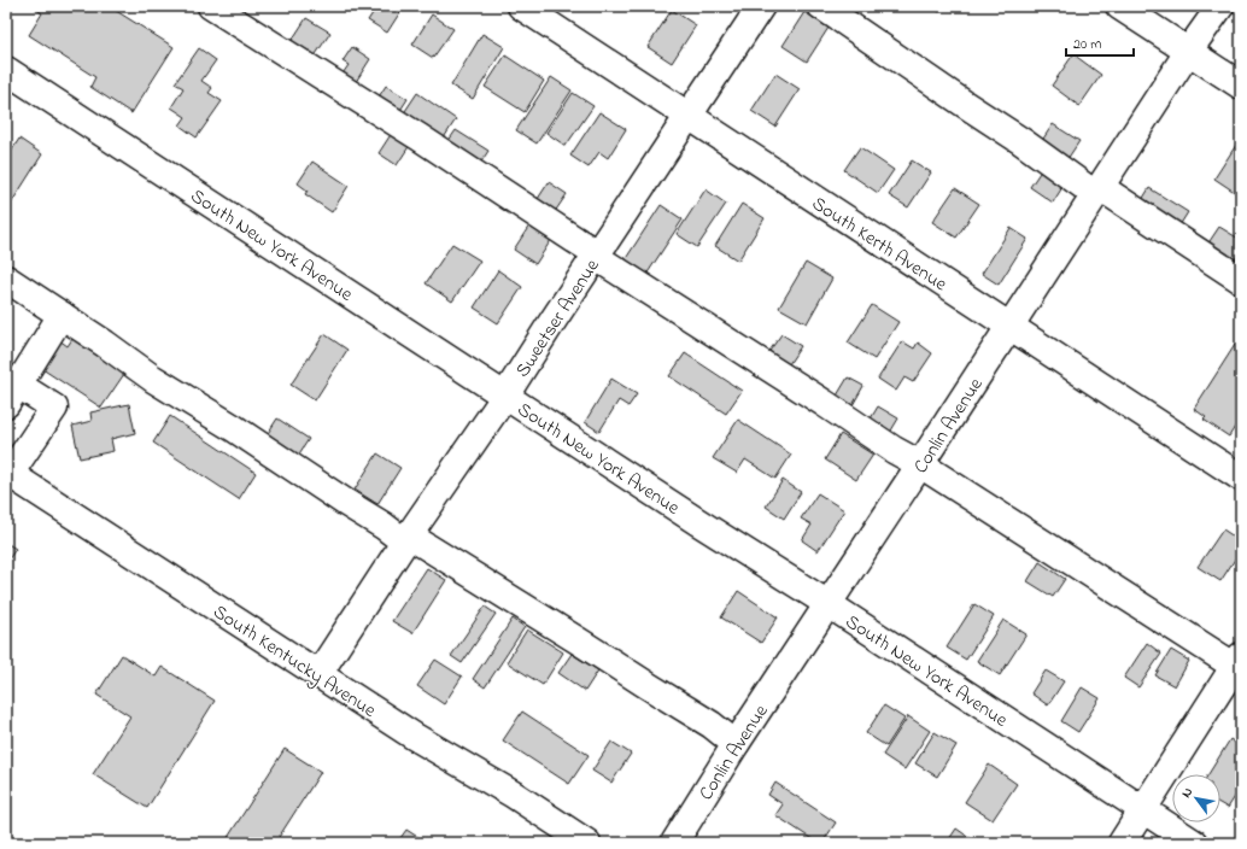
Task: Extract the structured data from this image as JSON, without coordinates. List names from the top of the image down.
{
  "streets": {
    "street": [
      "South Kerth Avenue",
      "South New York Avenue",
      "Sweetser Avenue",
      "Conlin Avenue",
      "South Kentucky Avenue"
    ]
  },
  "crossings": [
    ["South Kerth Avenue", "Sweetser Avenue"],
    ["South Kerth Avenue", "Conlin Avenue"],
    ["South New York Avenue", "Sweetser Avenue"],
    ["South New York Avenue", "Conlin Avenue"],
    ["Sweetser Avenue", "South Kentucky Avenue"]
  ],
  "scale_bar": "20 m",
  "north": "top left"
}
